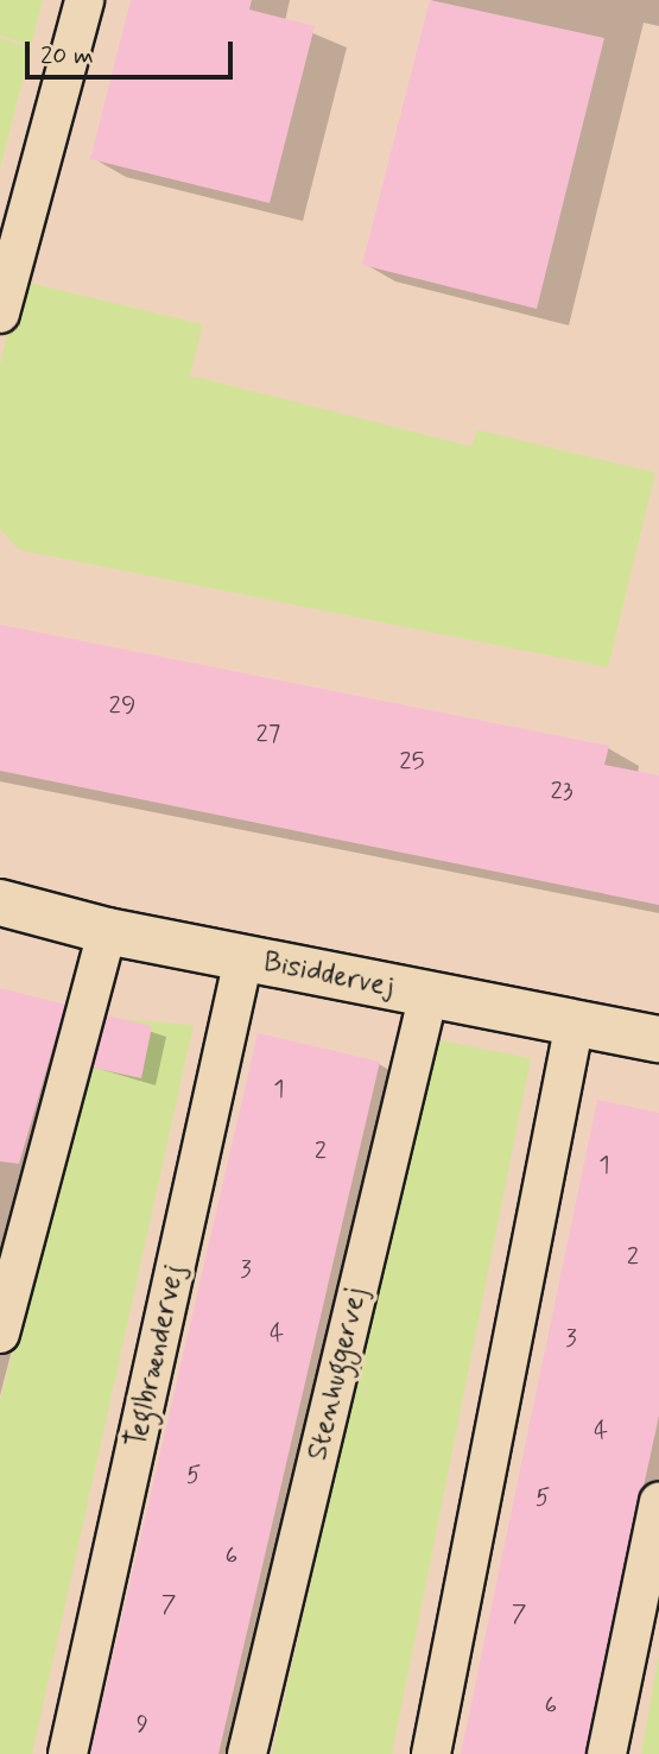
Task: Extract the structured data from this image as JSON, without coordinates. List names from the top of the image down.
{
  "streets": {
    "street": ["Bisiddervej"],
    "lane": ["Teglbrændervej", "Stenhuggervej"]
  },
  "crossings": [
    ["Bisiddervej", "Teglbrændervej"],
    ["Bisiddervej", "Stenhuggervej"]
  ],
  "house_numbers": [
    "29",
    "27",
    "25",
    "23",
    "1",
    "2",
    "1",
    "2",
    "3",
    "4",
    "3",
    "4",
    "5",
    "5",
    "6",
    "7",
    "7",
    "6",
    "9"
  ],
  "scale_bar": "20 m"
}
